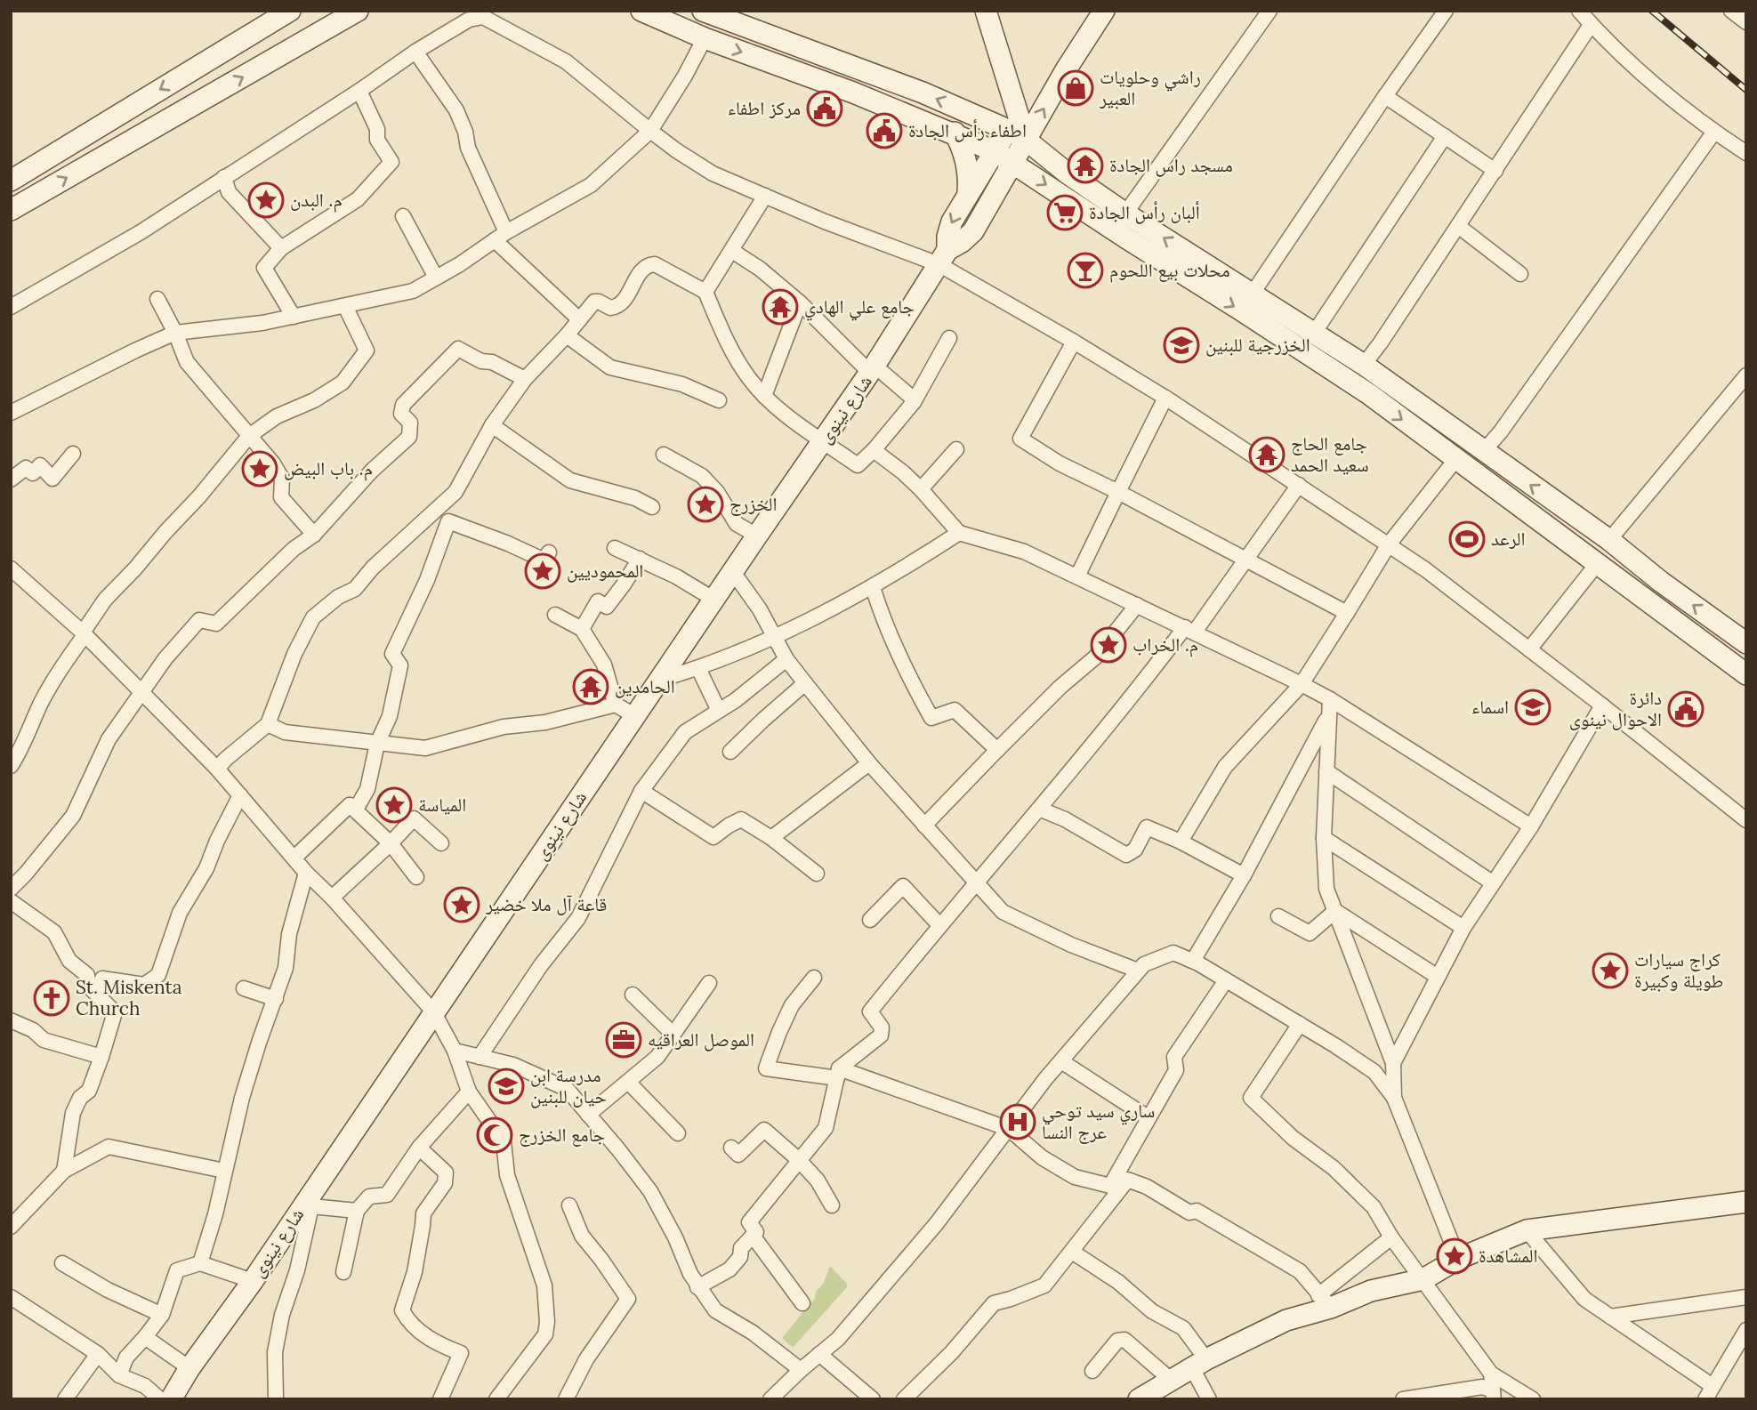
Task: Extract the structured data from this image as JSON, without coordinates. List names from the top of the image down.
{
  "streets": {
    "main road": ["شارع نينوى"]
  },
  "places": {
    "shop": ["راشي وحلويات العبير"],
    "public building": ["مركز اطفاء", "اطفاء رأس الجادة", "دائرة الاحوال نينوى"],
    "temple": [
      "مسجد راس الجادة",
      "جامع علي الهادي",
      "جامع الحاج سعيد الحمد",
      "الحامدين"
    ],
    "place": [
      "م. البدن",
      "م. باب البيض",
      "الخزرج",
      "المحموديين",
      "م. الخراب",
      "المياسة",
      "قاعة آل ملا خضير",
      "كراج سيارات طويلة وكبيرة",
      "المشاهدة"
    ],
    "supermarket": ["ألبان رأس الجادة"],
    "bar": ["محلات بيع اللحوم"],
    "school or university": ["الخزرجية للبنين", "اسماء", "مدرسة ابن حيان للبنين"],
    "sports": ["الرعد"],
    "church": ["St. Miskenta Church"],
    "office": ["الموصل العراقيه"],
    "hospital": ["ساري سيد توحي عرج النسا"],
    "mosque": ["جامع الخزرج"]
  }
}
